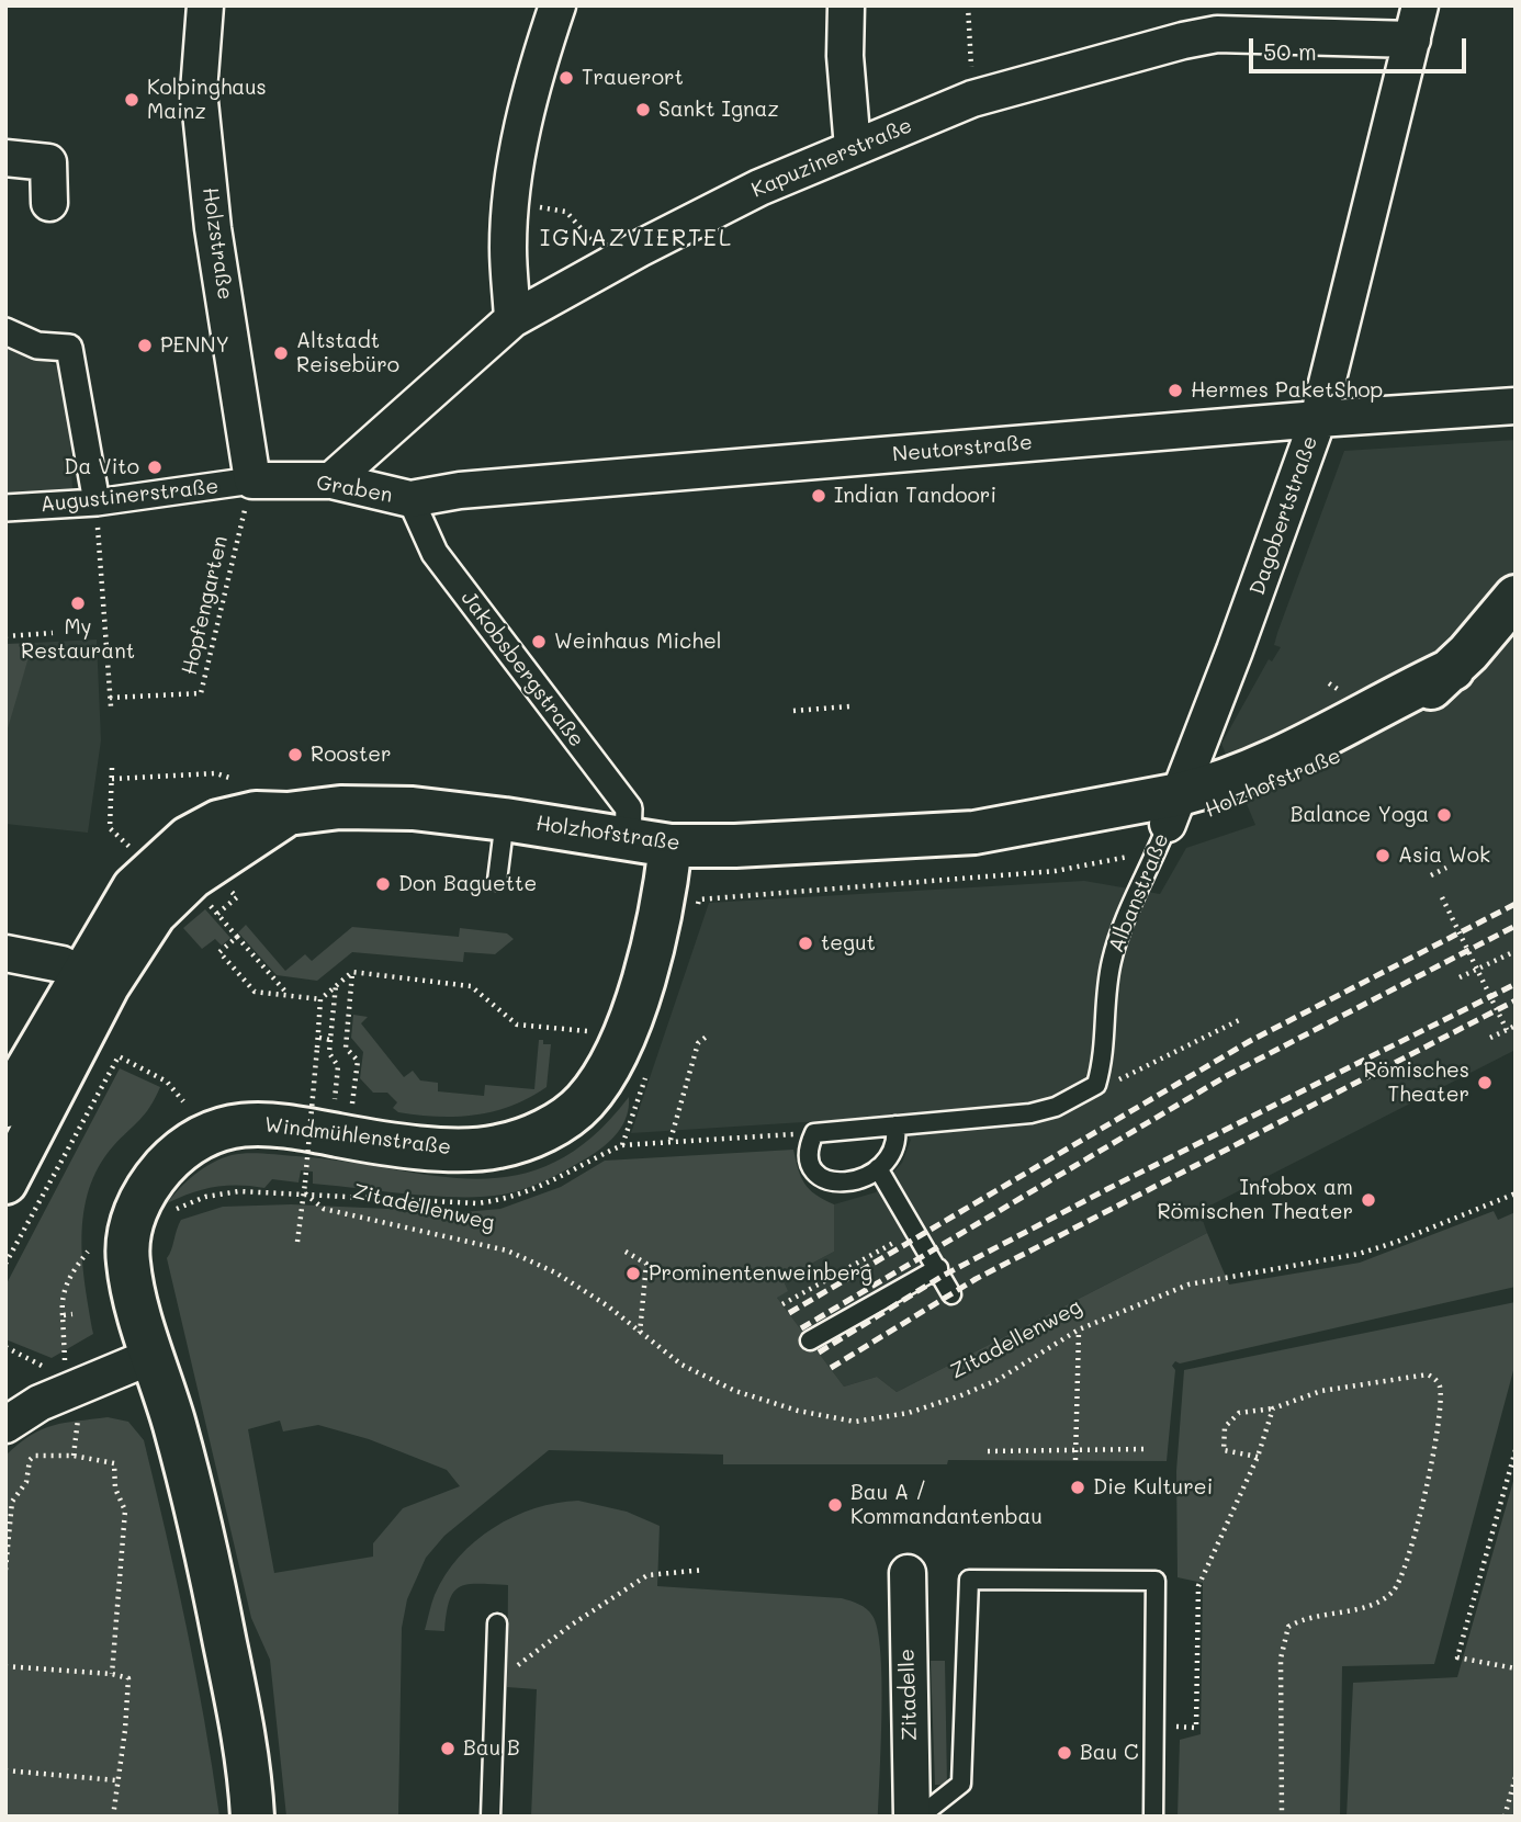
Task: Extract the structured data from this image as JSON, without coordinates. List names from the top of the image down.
{
  "streets": {
    "street": [
      "Kapuzinerstraße",
      "Holzstraße",
      "Neutorstraße",
      "Graben",
      "Augustinerstraße",
      "Dagobertstraße",
      "Jakobsbergstraße",
      "Holzhofstraße",
      "Windmühlenstraße",
      "Zitadelle"
    ],
    "lane": ["Albanstraße"],
    "path": ["Hopfengarten", "Zitadellenweg"]
  },
  "crossings": [
    ["Kapuzinerstraße", "Graben"],
    ["Kapuzinerstraße", "Dagobertstraße"],
    ["Holzstraße", "Graben"],
    ["Holzstraße", "Augustinerstraße"],
    ["Holzstraße", "Hopfengarten"],
    ["Neutorstraße", "Graben"],
    ["Neutorstraße", "Dagobertstraße"],
    ["Neutorstraße", "Jakobsbergstraße"],
    ["Graben", "Augustinerstraße"],
    ["Graben", "Hopfengarten"],
    ["Graben", "Jakobsbergstraße"],
    ["Augustinerstraße", "Hopfengarten"],
    ["Dagobertstraße", "Holzhofstraße"],
    ["Dagobertstraße", "Albanstraße"],
    ["Jakobsbergstraße", "Holzhofstraße"],
    ["Holzhofstraße", "Albanstraße"],
    ["Holzhofstraße", "Windmühlenstraße"]
  ],
  "districts": ["IGNAZVIERTEL"],
  "places": [
    "Trauerort",
    "Kolpinghaus Mainz",
    "Sankt Ignaz",
    "PENNY",
    "Altstadt Reisebüro",
    "Hermes PaketShop",
    "Da Vito",
    "Indian Tandoori",
    "My Restaurant",
    "Weinhaus Michel",
    "Rooster",
    "Balance Yoga",
    "Asia Wok",
    "Don Baguette",
    "tegut",
    "Römisches Theater",
    "Infobox am Römischen Theater",
    "Prominentenweinberg",
    "Die Kulturei",
    "Bau A / Kommandantenbau",
    "Bau B",
    "Bau C"
  ],
  "scale_bar": "50 m"
}
